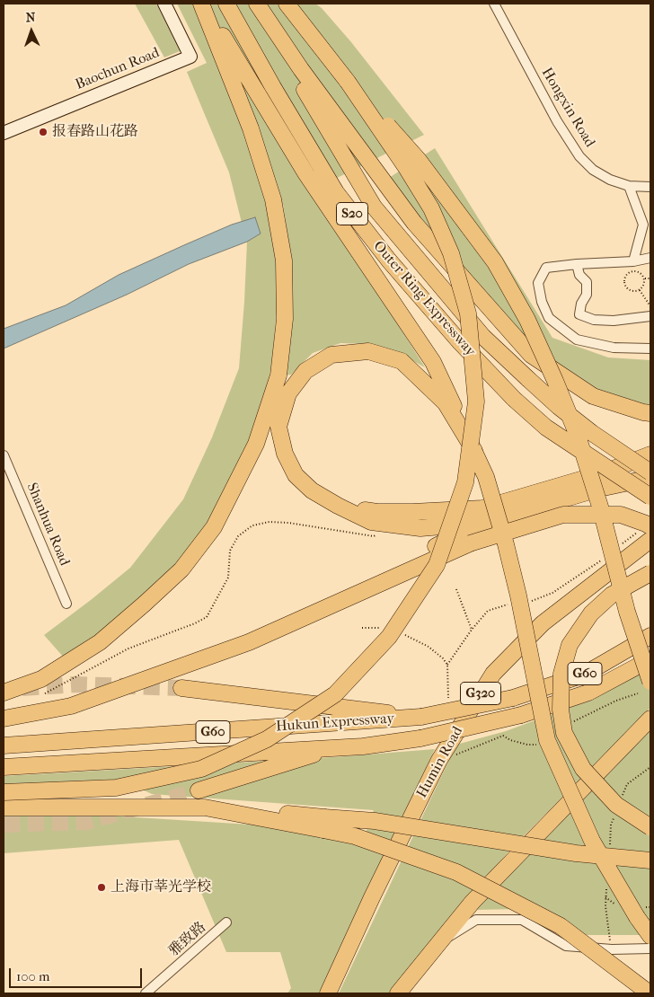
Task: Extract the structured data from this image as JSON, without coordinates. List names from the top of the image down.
{
  "streets": {
    "highway": [
      "S20",
      "Outer Ring Expressway",
      "G60",
      "G320",
      "Hukun Expressway",
      "Humin Road"
    ],
    "street": [
      "Baochun Road",
      "Hongxin Road",
      "Shanhua Road",
      "雅致路"
    ]
  },
  "places": ["报春路山花路", "上海市莘光学校"],
  "scale_bar": "100 m",
  "north": "top"
}
